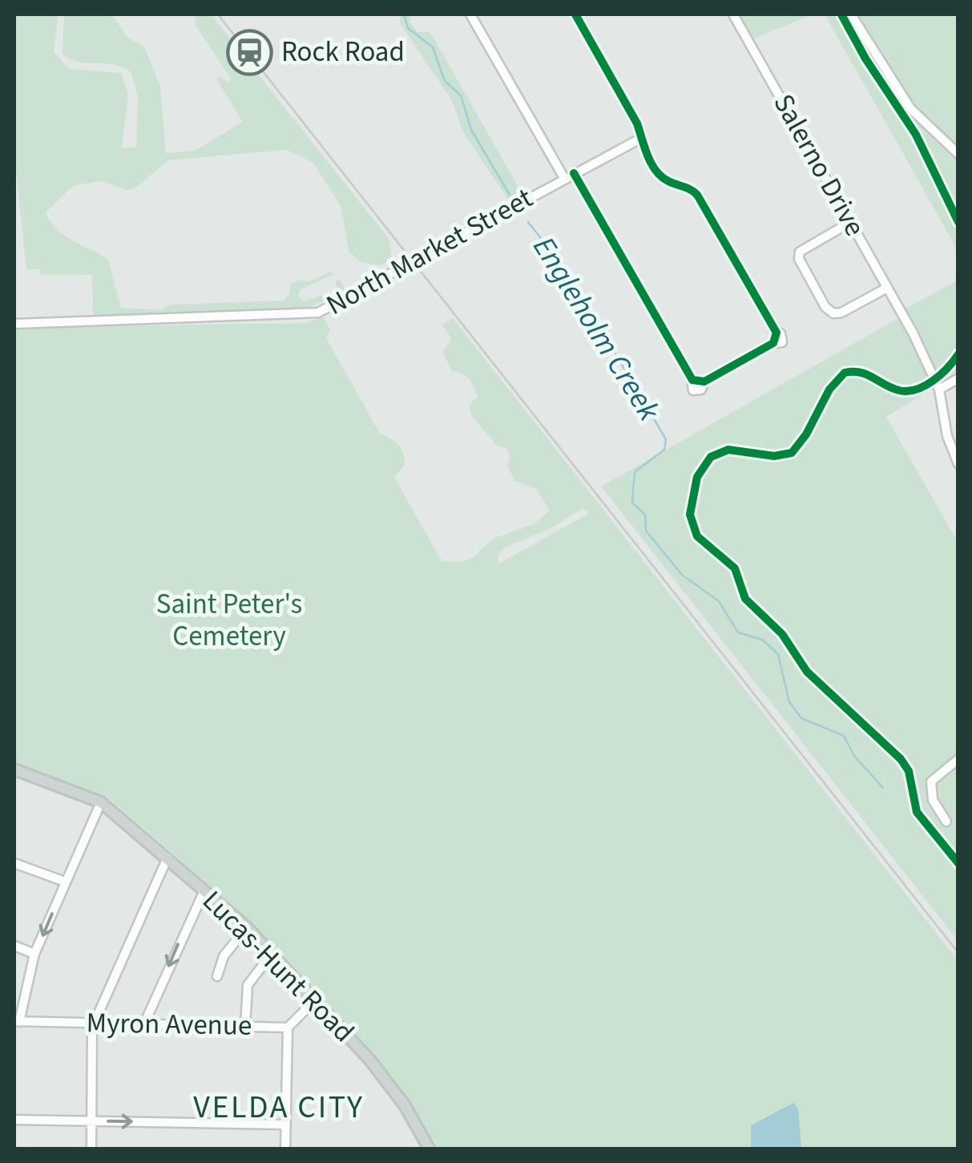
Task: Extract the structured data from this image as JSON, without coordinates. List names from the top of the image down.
{
  "streets": {
    "main road": ["Lucas-Hunt Road"],
    "street": ["Salerno Drive", "North Market Street", "Myron Avenue"]
  },
  "crossings": [
    ["Lucas-Hunt Road", "Myron Avenue"]
  ],
  "districts": ["VELDA CITY"],
  "water": ["Engleholm Creek"],
  "parks": ["Saint Peter's Cemetery"],
  "places": {
    "station": ["Rock Road"]
  }
}
